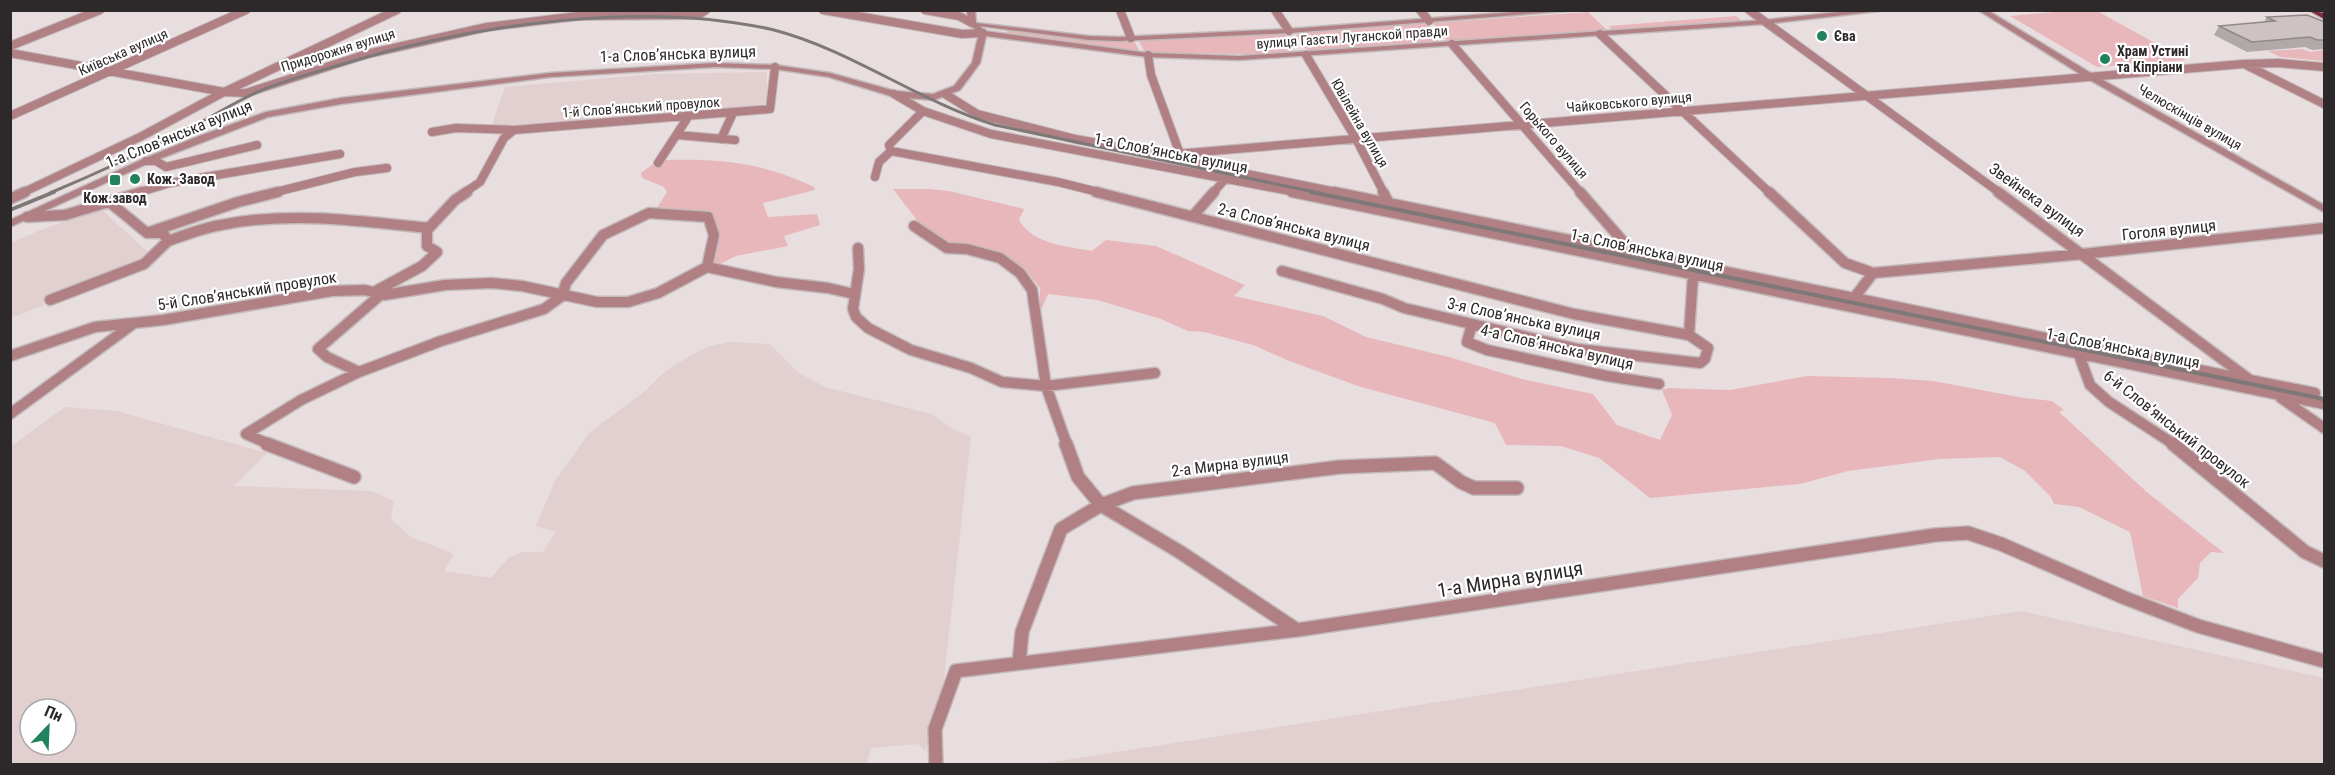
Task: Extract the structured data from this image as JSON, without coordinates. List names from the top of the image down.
{
  "streets": {
    "street": [
      "вулиця Газєти Луганской правди",
      "Придорожня вулиця",
      "Київська вулиця",
      "1-а Слов’янська вулиця",
      "Чайковського вулиця",
      "1-й Слов’янський провулок",
      "Челюскінців вулиця",
      "Ювілейна вулиця",
      "Горького вулиця",
      "Звейнека вулиця",
      "2-а Слов’янська вулиця",
      "Гоголя вулиця",
      "5-й Слов’янський провулок",
      "3-я Слов’янська вулиця",
      "4-а Слов’янська вулиця",
      "6-й Слов’янський провулок",
      "2-а Мирна вулиця",
      "1-а Мирна вулиця"
    ]
  },
  "crossings": [
    ["вулиця Газєти Луганской правди", "Ювілейна вулиця"],
    ["вулиця Газєти Луганской правди", "Горького вулиця"],
    ["вулиця Газєти Луганской правди", "Звейнека вулиця"],
    ["1-а Слов’янська вулиця", "1-й Слов’янський провулок"],
    ["1-а Слов’янська вулиця", "6-й Слов’янський провулок"],
    ["Чайковського вулиця", "Челюскінців вулиця"],
    ["Чайковського вулиця", "Ювілейна вулиця"],
    ["Чайковського вулиця", "Горького вулиця"],
    ["Чайковського вулиця", "Звейнека вулиця"],
    ["Звейнека вулиця", "Гоголя вулиця"],
    ["2-а Слов’янська вулиця", "3-я Слов’янська вулиця"],
    ["3-я Слов’янська вулиця", "4-а Слов’янська вулиця"],
    ["2-а Мирна вулиця", "1-а Мирна вулиця"]
  ],
  "places": {
    "other": ["Єва", "Храм Устині та Кіпріани", "Кож. Завод"],
    "transit": ["Кож.завод"]
  },
  "north": "top right"
}
